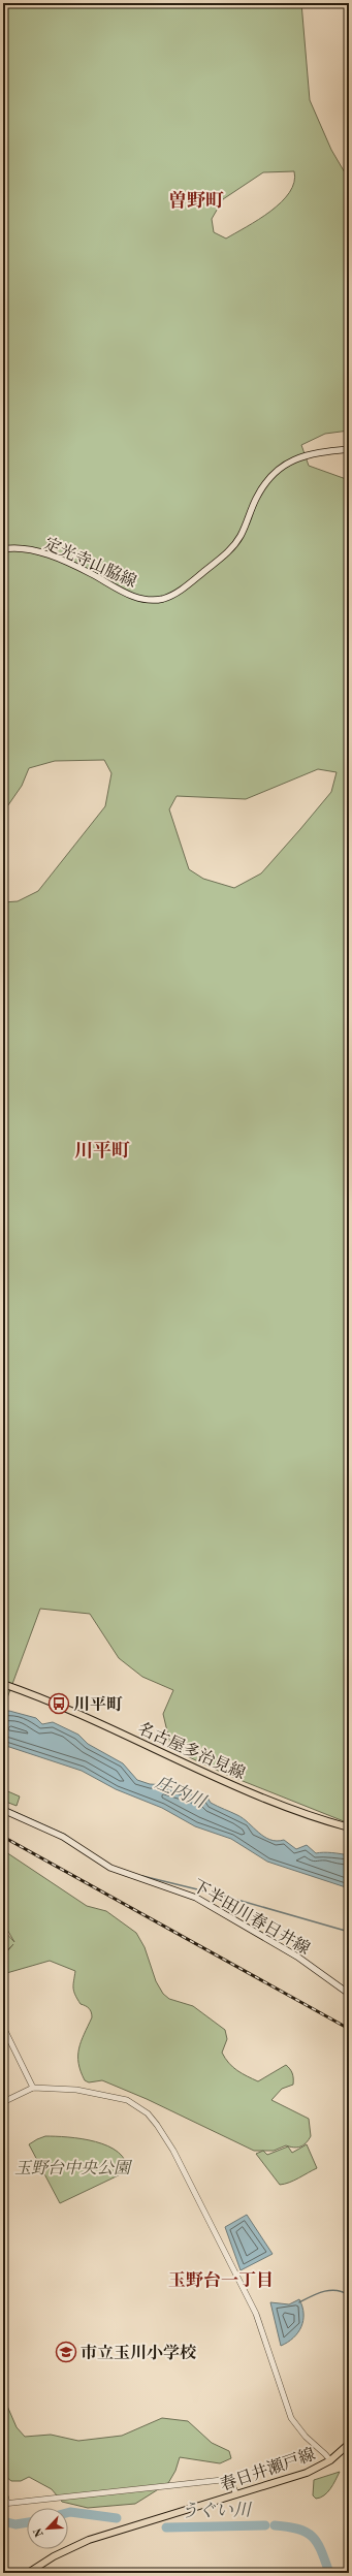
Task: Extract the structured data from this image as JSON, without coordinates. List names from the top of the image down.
{
  "streets": {
    "main road": [
      "定光寺山脇線",
      "名古屋多治見線",
      "下半田川春日井線",
      "春日井瀬戸線"
    ]
  },
  "districts": ["曽野町", "川平町", "玉野台一丁目"],
  "water": ["庄内川", "うぐい川"],
  "parks": ["玉野台中央公園"],
  "places": {
    "bus stop": ["川平町"],
    "school or university": ["市立玉川小学校"]
  },
  "north": "bottom left"
}
